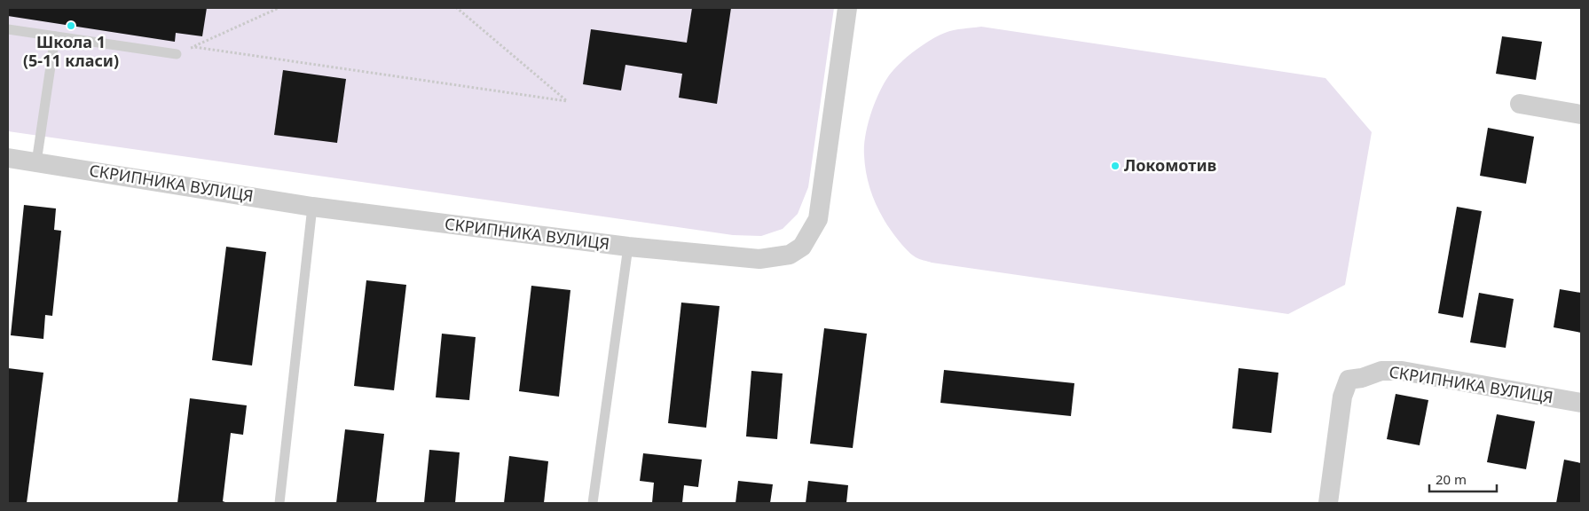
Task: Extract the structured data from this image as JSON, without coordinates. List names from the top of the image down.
{
  "streets": {
    "street": ["СКРИПНИКА ВУЛИЦЯ"]
  },
  "places": ["Школа 1 (5-11 класи)", "Локомотив"],
  "scale_bar": "20 m"
}
